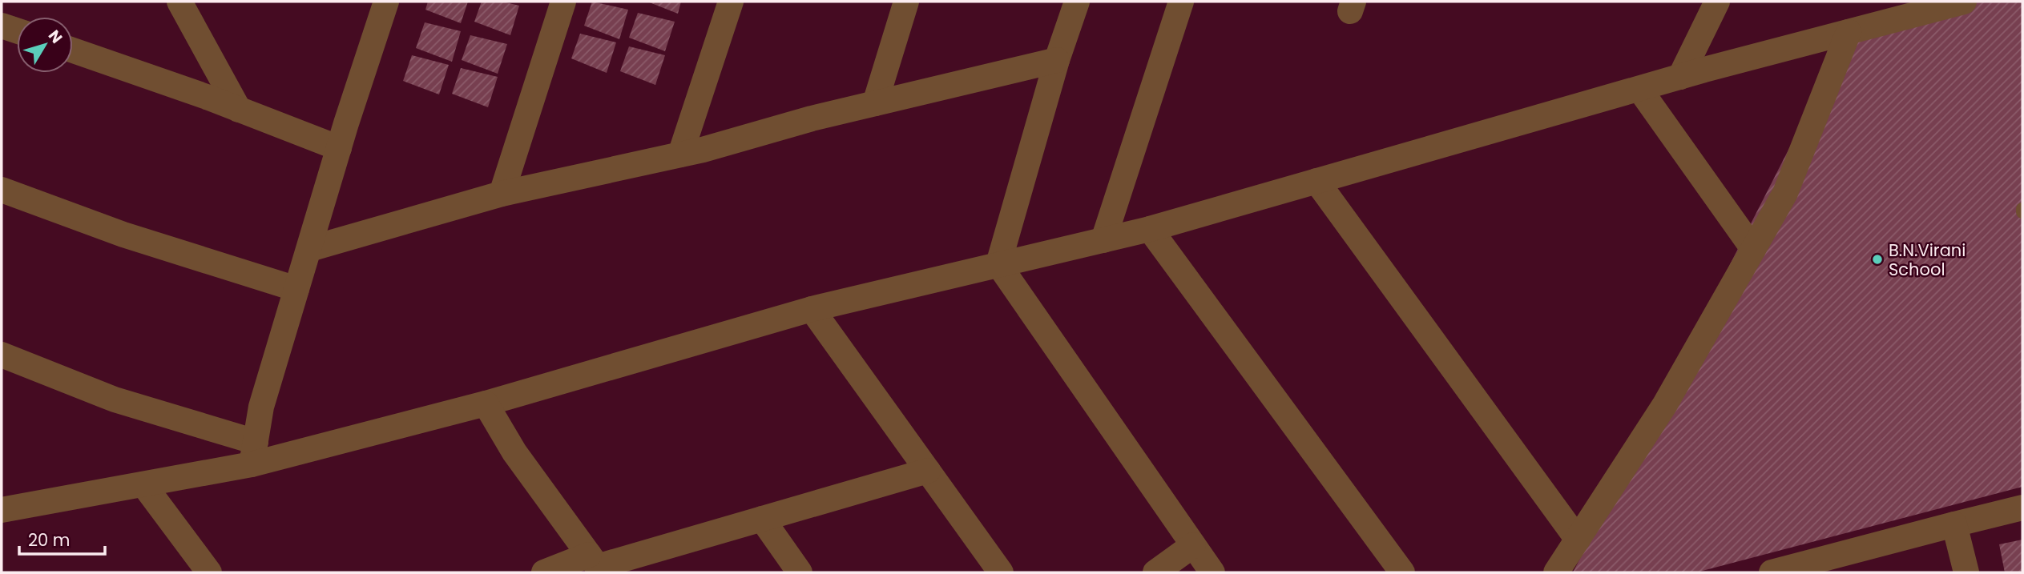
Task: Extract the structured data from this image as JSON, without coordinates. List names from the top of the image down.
{
  "places": ["B.N.Virani School"],
  "scale_bar": "20 m",
  "north": "top right"
}
